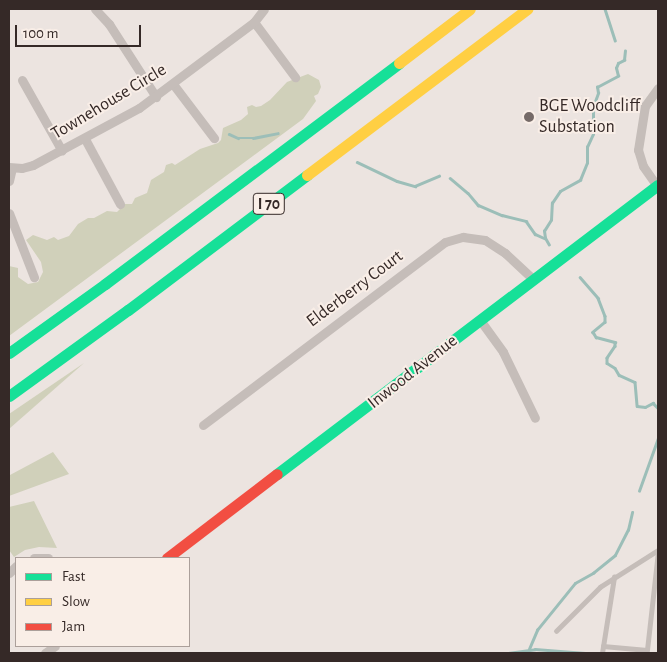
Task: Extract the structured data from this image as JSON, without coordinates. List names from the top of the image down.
{
  "streets": {
    "main road": ["I 70", "Inwood Avenue"],
    "street": ["Townehouse Circle", "Elderberry Court"]
  },
  "crossings": [
    ["Elderberry Court", "Inwood Avenue"]
  ],
  "places": ["BGE Woodcliff Substation"],
  "legend": ["Fast", "Slow", "Jam"],
  "scale_bar": "100 m"
}
